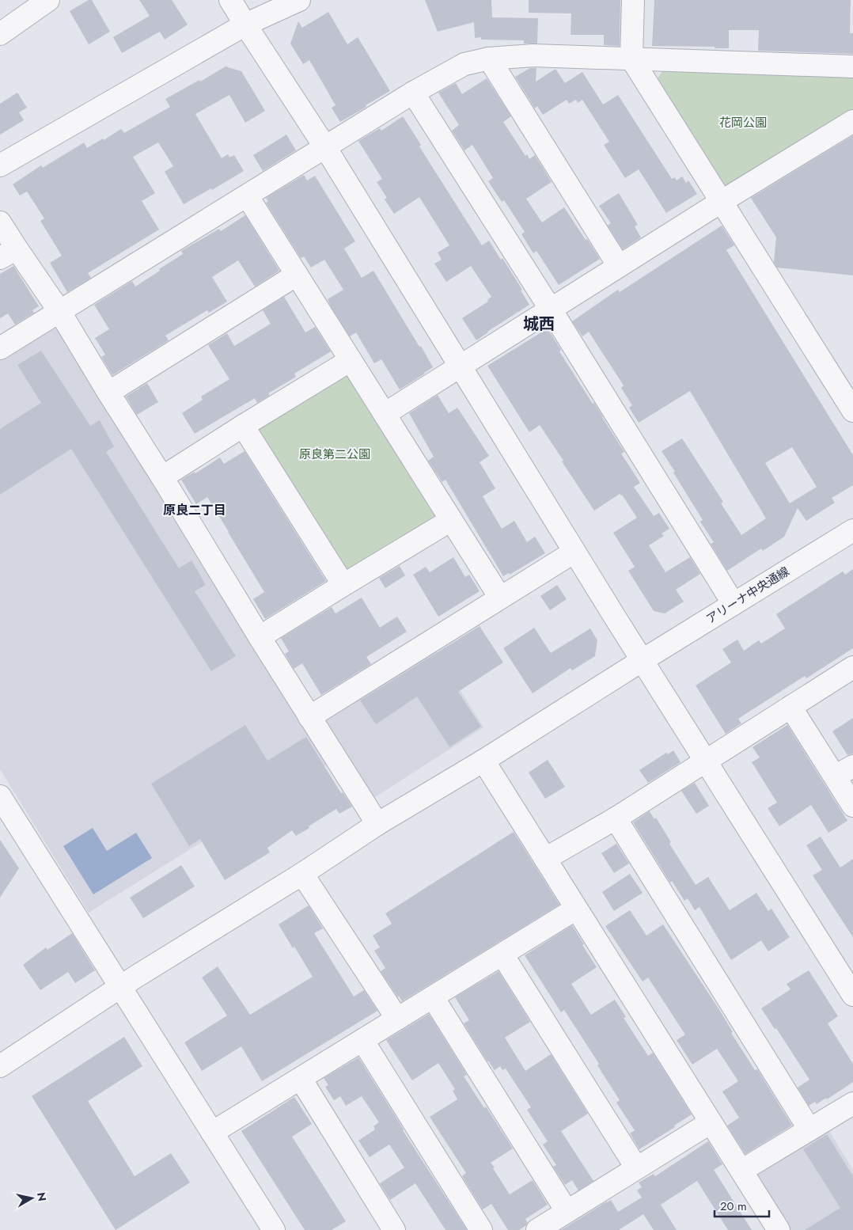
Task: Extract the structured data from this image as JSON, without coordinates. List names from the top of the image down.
{
  "streets": {
    "street": ["アリーナ中央通線"]
  },
  "districts": ["城西", "原良二丁目"],
  "parks": ["花岡公園", "原良第二公園"],
  "scale_bar": "20 m",
  "north": "right"
}
